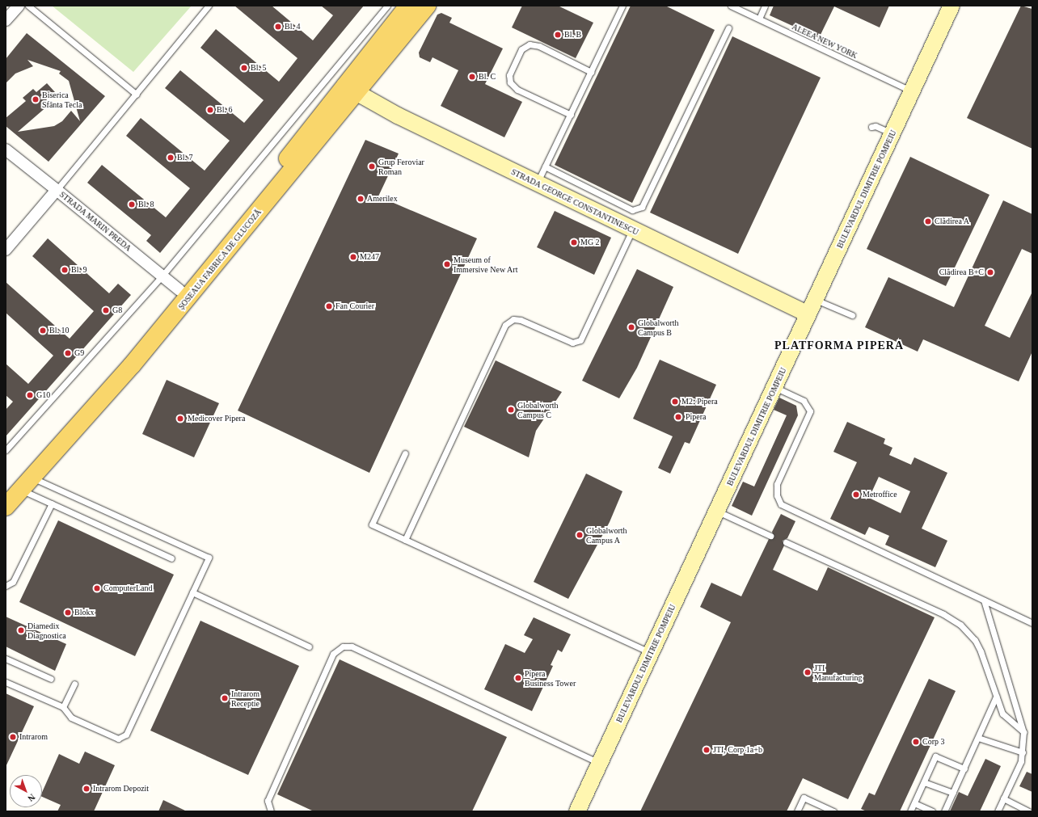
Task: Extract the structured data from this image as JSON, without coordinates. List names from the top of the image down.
{
  "streets": {
    "main road": ["ȘOSEAUA FABRICA DE GLUCOZĂ"],
    "street": ["BULEVARDUL DIMITRIE POMPEIU", "STRADA GEORGE CONSTANTINESCU", "STRADA MARIN PREDA"],
    "lane": ["ALEEA NEW YORK"]
  },
  "crossings": [
    ["ALEEA NEW YORK", "BULEVARDUL DIMITRIE POMPEIU"],
    ["BULEVARDUL DIMITRIE POMPEIU", "STRADA GEORGE CONSTANTINESCU"],
    ["STRADA GEORGE CONSTANTINESCU", "ȘOSEAUA FABRICA DE GLUCOZĂ"],
    ["STRADA MARIN PREDA", "ȘOSEAUA FABRICA DE GLUCOZĂ"]
  ],
  "districts": ["PLATFORMA PIPERA"],
  "places": [
    "Bl. 4",
    "Bl. B",
    "Bl. 5",
    "Bl. C",
    "Biserica Sfânta Tecla",
    "Bl. 6",
    "Bl. 7",
    "Grup Feroviar Roman",
    "Amerilex",
    "Bl. 8",
    "Clădirea A",
    "MG 2",
    "M247",
    "Museum of Immersive New Art",
    "Bl. 9",
    "Clădirea B+C",
    "Fan Courier",
    "G8",
    "Globalworth Campus B",
    "Bl. 10",
    "G9",
    "G10",
    "M2: Pipera",
    "Globalworth Campus C",
    "Pipera",
    "Medicover Pipera",
    "Metroffice",
    "Globalworth Campus A",
    "ComputerLand",
    "Blokx",
    "Diamedix Diagnostica",
    "JTI Manufacturing",
    "Pipera Business Tower",
    "Intrarom Receptie",
    "Intrarom",
    "Corp 3",
    "JTI, Corp 1a+b",
    "Intrarom Depozit"
  ],
  "north": "bottom right"
}
